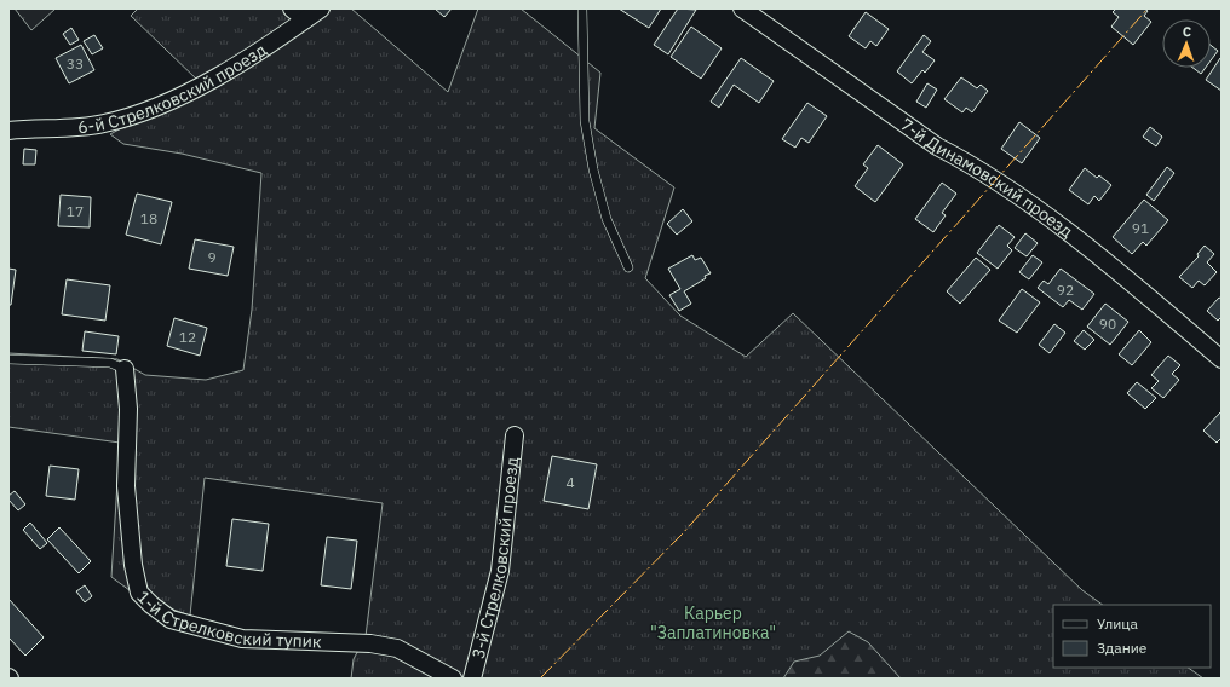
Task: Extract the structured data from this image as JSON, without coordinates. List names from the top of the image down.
{
  "streets": {
    "street": [
      "6-й Стрелковский проезд",
      "7-й Динамовский проезд",
      "3-й Стрелковский проезд",
      "1-й Стрелковский тупик"
    ]
  },
  "parks": ["Карьер \"Заплатиновка\""],
  "house_numbers": [
    "33",
    "17",
    "18",
    "91",
    "9",
    "92",
    "90",
    "12",
    "4"
  ],
  "legend": ["Улица", "Здание"],
  "north": "top"
}
